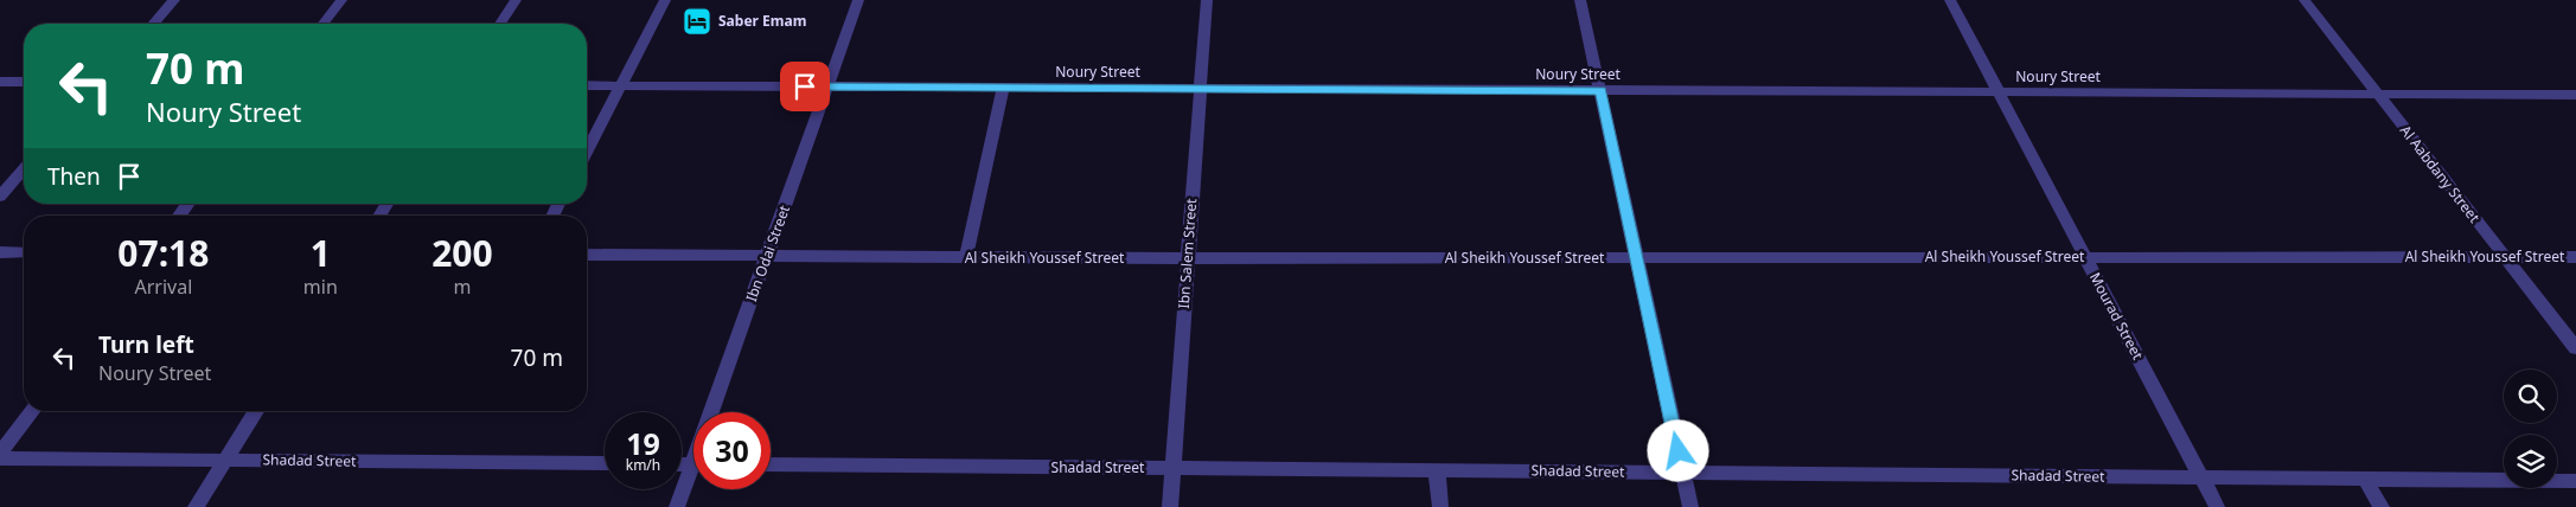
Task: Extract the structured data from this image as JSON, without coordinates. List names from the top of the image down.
{
  "streets": {
    "street": [
      "Noury Street",
      "Al Aabdany Street",
      "Ibn Odai Street",
      "Ibn Salem Street",
      "Al Sheikh Youssef Street",
      "Mourad Street",
      "Shadad Street"
    ]
  },
  "crossings": [
    ["Noury Street", "Al Aabdany Street"],
    ["Noury Street", "Ibn Odai Street"],
    ["Noury Street", "Ibn Salem Street"],
    ["Noury Street", "Mourad Street"],
    ["Al Aabdany Street", "Al Sheikh Youssef Street"],
    ["Ibn Odai Street", "Al Sheikh Youssef Street"],
    ["Ibn Salem Street", "Al Sheikh Youssef Street"],
    ["Ibn Salem Street", "Shadad Street"],
    ["Al Sheikh Youssef Street", "Mourad Street"],
    ["Mourad Street", "Shadad Street"]
  ],
  "places": {
    "hotel": ["Saber Emam"]
  },
  "page": {
    "turn": ["70 m", "Noury Street"],
    "then": "Then",
    "eta": [
      "07:18",
      "Arrival",
      "1",
      "min",
      "200",
      "m"
    ],
    "list": [
      {
        "name": "Turn left",
        "note": "Noury Street",
        "value": "70 m"
      }
    ],
    "speed": "19 km/h",
    "limit": "30"
  }
}
